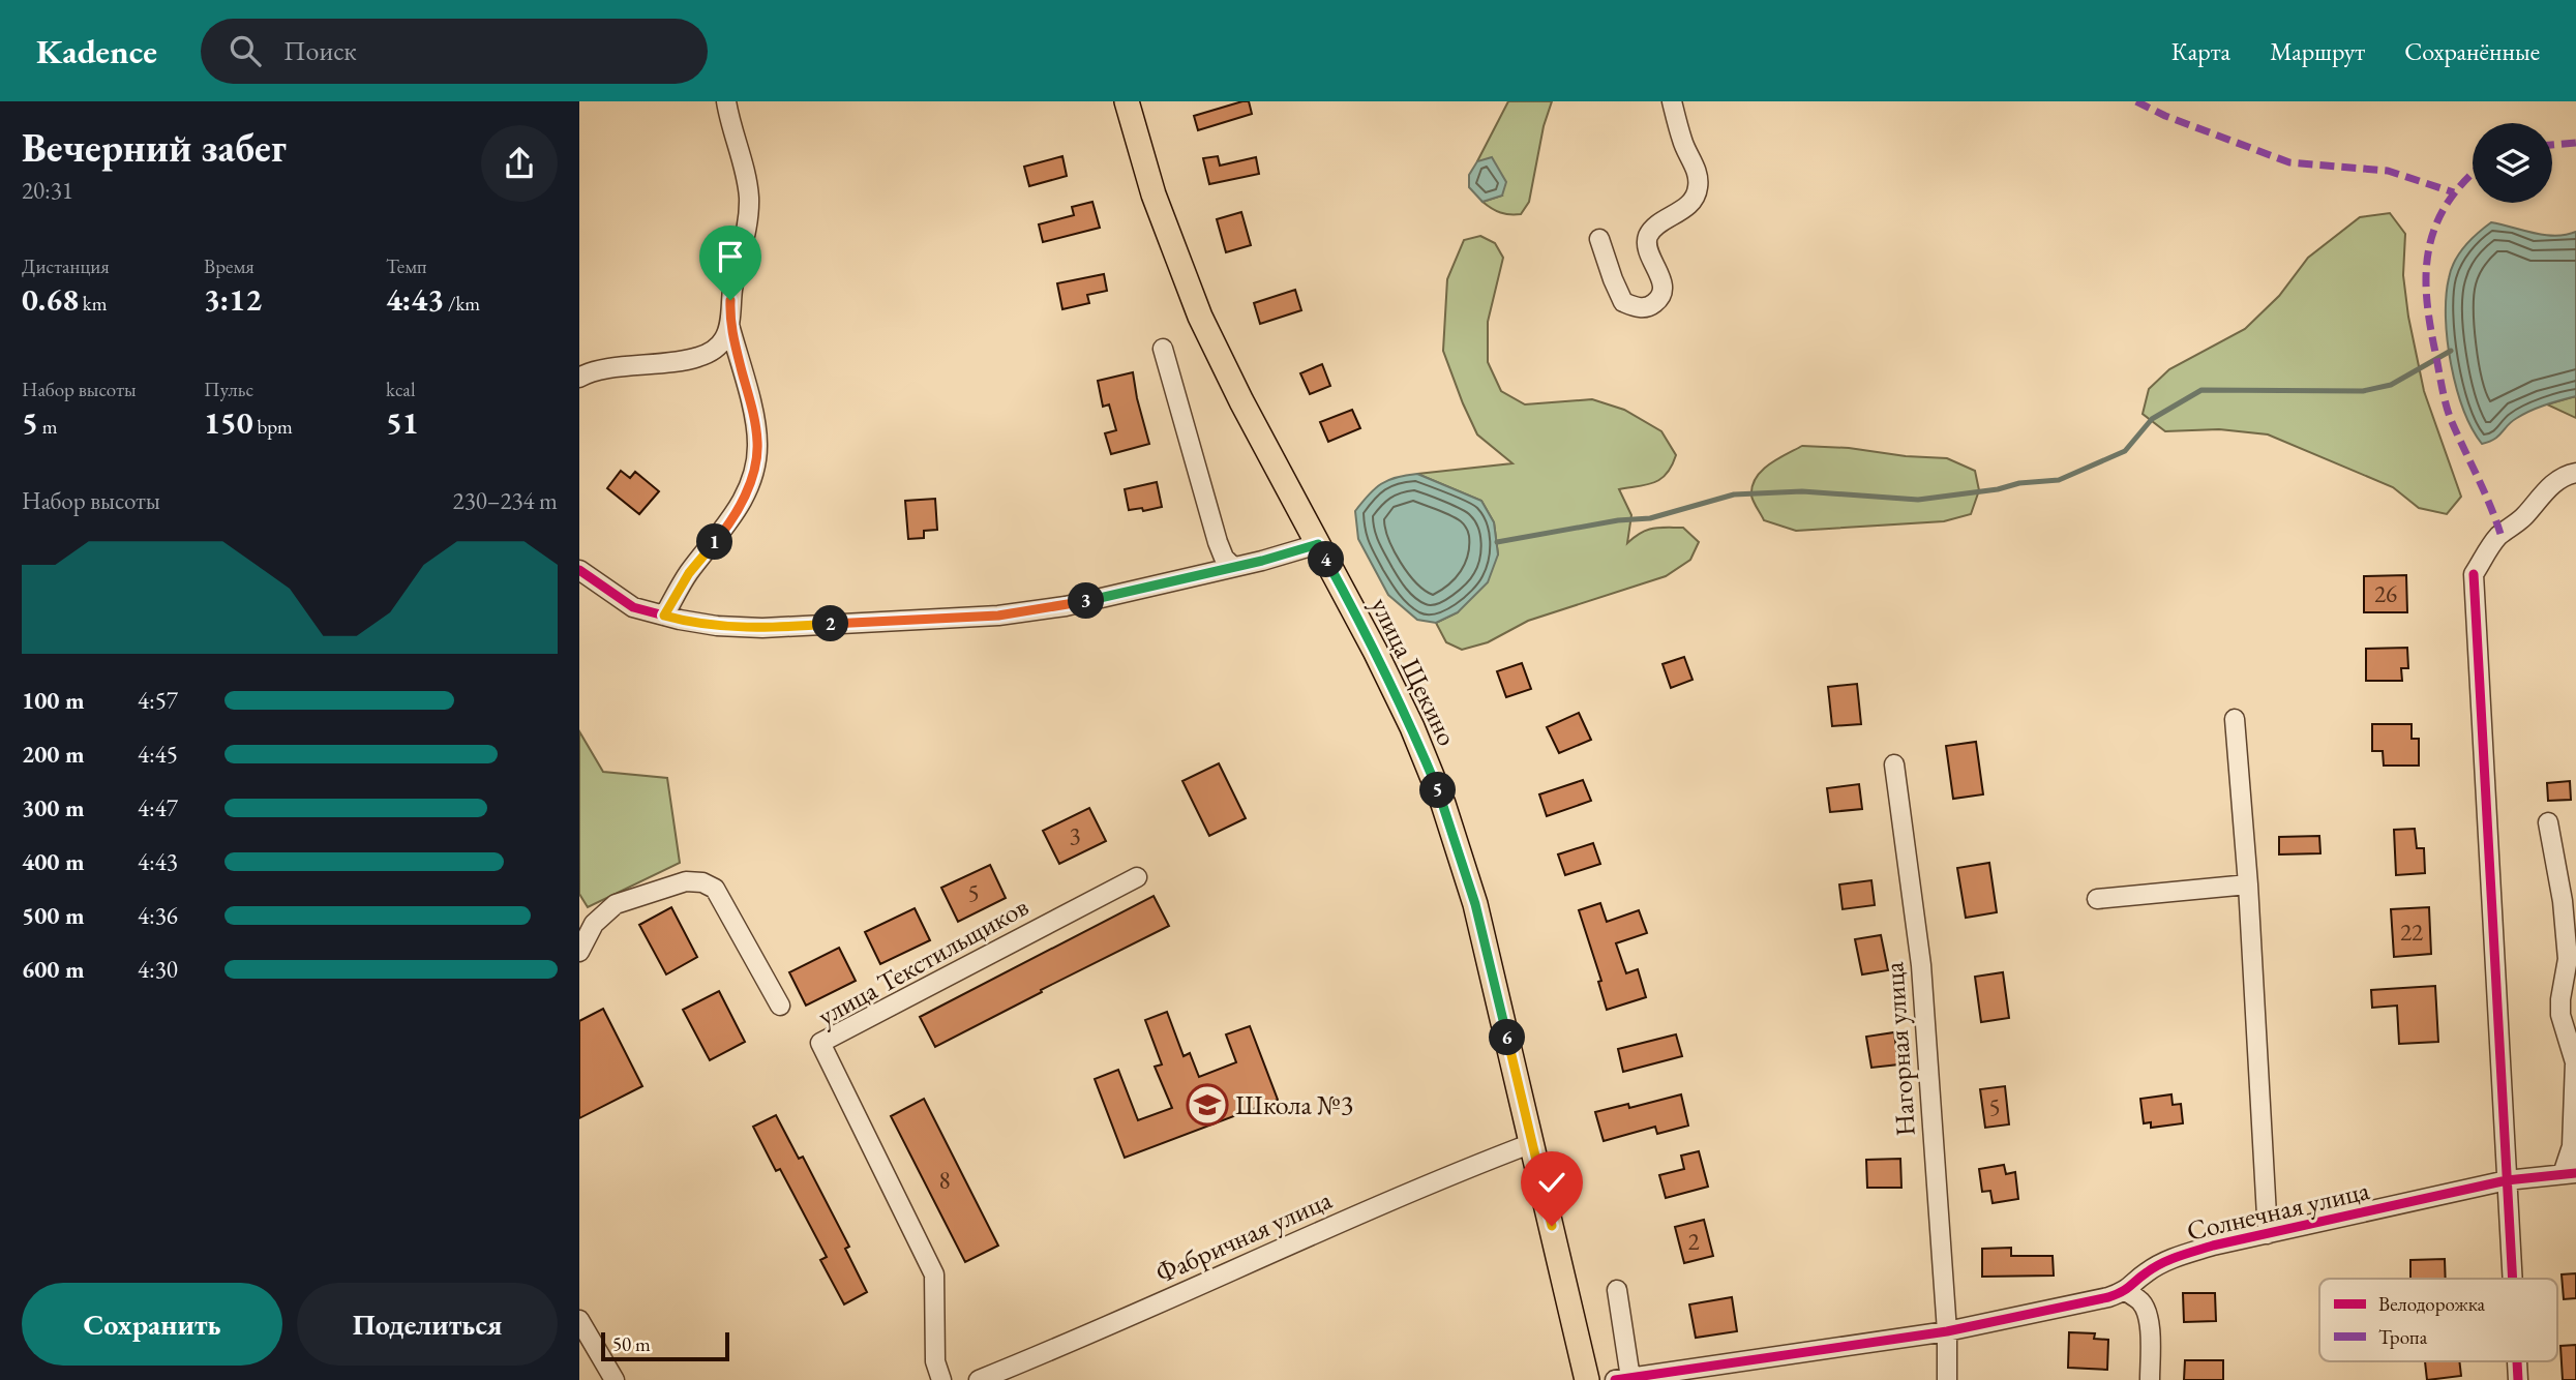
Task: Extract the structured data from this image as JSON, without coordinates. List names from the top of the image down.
{
  "streets": {
    "main road": ["улица Щекино"],
    "street": [
      "улица Текстильщиков",
      "Нагорная улица",
      "Солнечная улица",
      "Фабричная улица"
    ]
  },
  "crossings": [
    ["улица Щекино", "Фабричная улица"],
    ["Нагорная улица", "Солнечная улица"]
  ],
  "places": {
    "school or university": ["Школа №3"]
  },
  "house_numbers": [
    "26",
    "3",
    "5",
    "22",
    "5",
    "8",
    "2"
  ],
  "legend": ["Велодорожка", "Тропа"],
  "scale_bar": "50 m",
  "page": {
    "header": "Kadence",
    "search": "Поиск",
    "nav": ["Карта", "Маршрут", "Сохранённые"],
    "heading": ["Вечерний забег", "20:31"],
    "stats": [
      ["Дистанция", "0.68 km"],
      ["Время", "3:12"],
      ["Темп", "4:43 /km"],
      ["Набор высоты", "5 m"],
      ["Пульс", "150 bpm"],
      ["kcal", "51"]
    ],
    "chart": ["Набор высоты", "230–234 m"],
    "pins": [
      "1",
      "4",
      "3",
      "2",
      "5",
      "6"
    ],
    "list": [
      {
        "name": "100 m",
        "note": "4:57"
      },
      {
        "name": "200 m",
        "note": "4:45"
      },
      {
        "name": "300 m",
        "note": "4:47"
      },
      {
        "name": "400 m",
        "note": "4:43"
      },
      {
        "name": "500 m",
        "note": "4:36"
      },
      {
        "name": "600 m",
        "note": "4:30"
      }
    ],
    "buttons": ["Сохранить", "Поделиться"],
    "scale": "50 m"
  }
}
